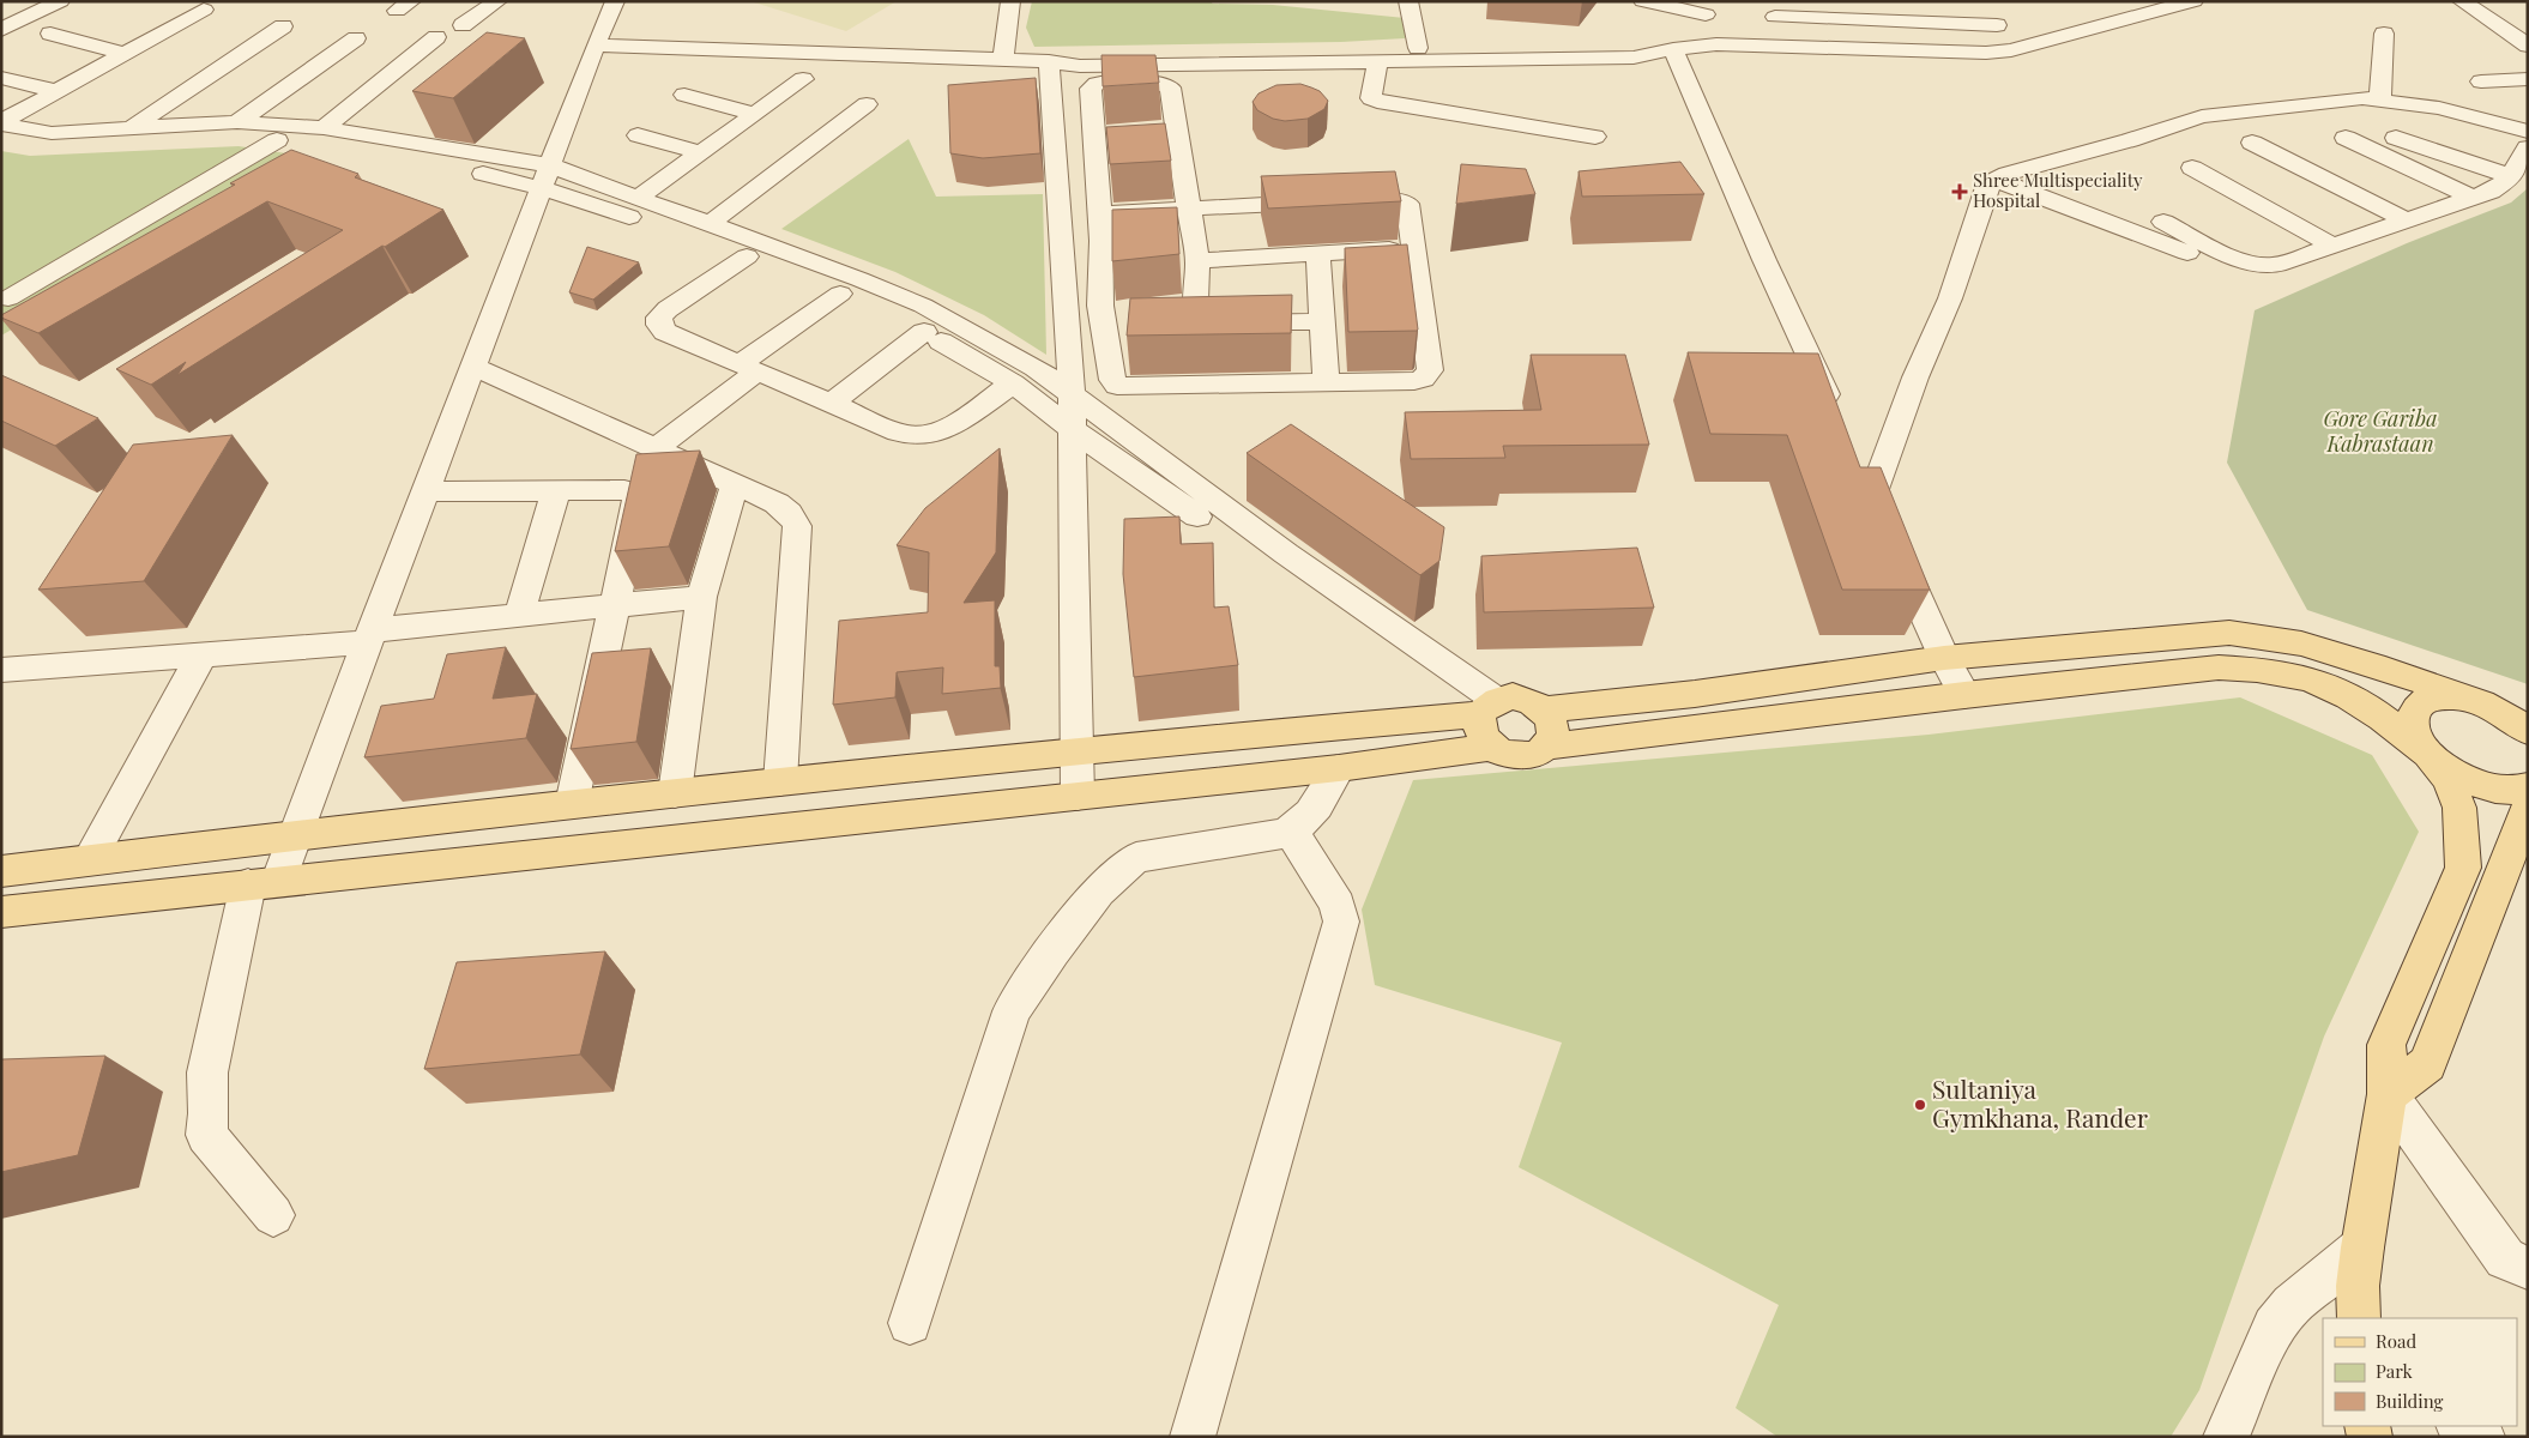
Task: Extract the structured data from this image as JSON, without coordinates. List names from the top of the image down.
{
  "parks": ["Gore Gariba Kabrastaan"],
  "places": {
    "health": ["Shree Multispeciality Hospital"],
    "other": ["Sultaniya Gymkhana, Rander"]
  },
  "legend": ["Road", "Park", "Building"]
}
